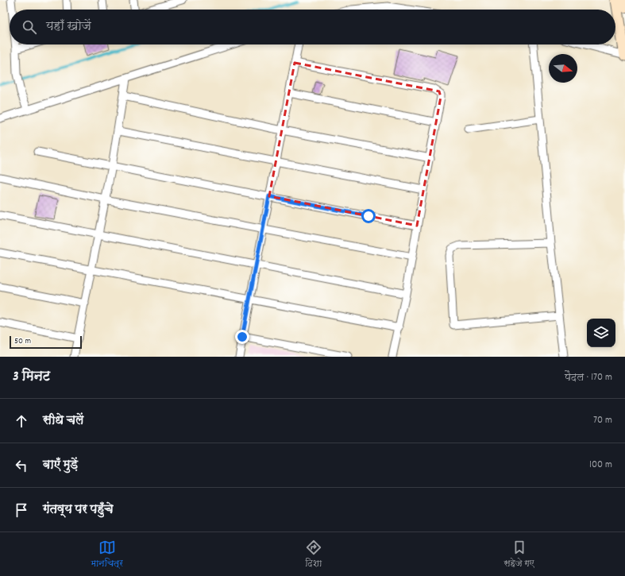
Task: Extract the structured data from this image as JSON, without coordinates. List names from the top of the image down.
{
  "scale_bar": "50 m",
  "north": "right",
  "page": {
    "search": "यहाँ खोजें",
    "scale": "50 m",
    "heading": ["3 मिनट", "पैदल · 170 m"],
    "list": [
      ["सीधे चलें", "70 m"],
      ["बाएँ मुड़ें", "100 m"],
      "गंतव्य पर पहुँचे"
    ],
    "nav": ["मानचित्र", "दिशा", "सहेजे गए"]
  }
}
